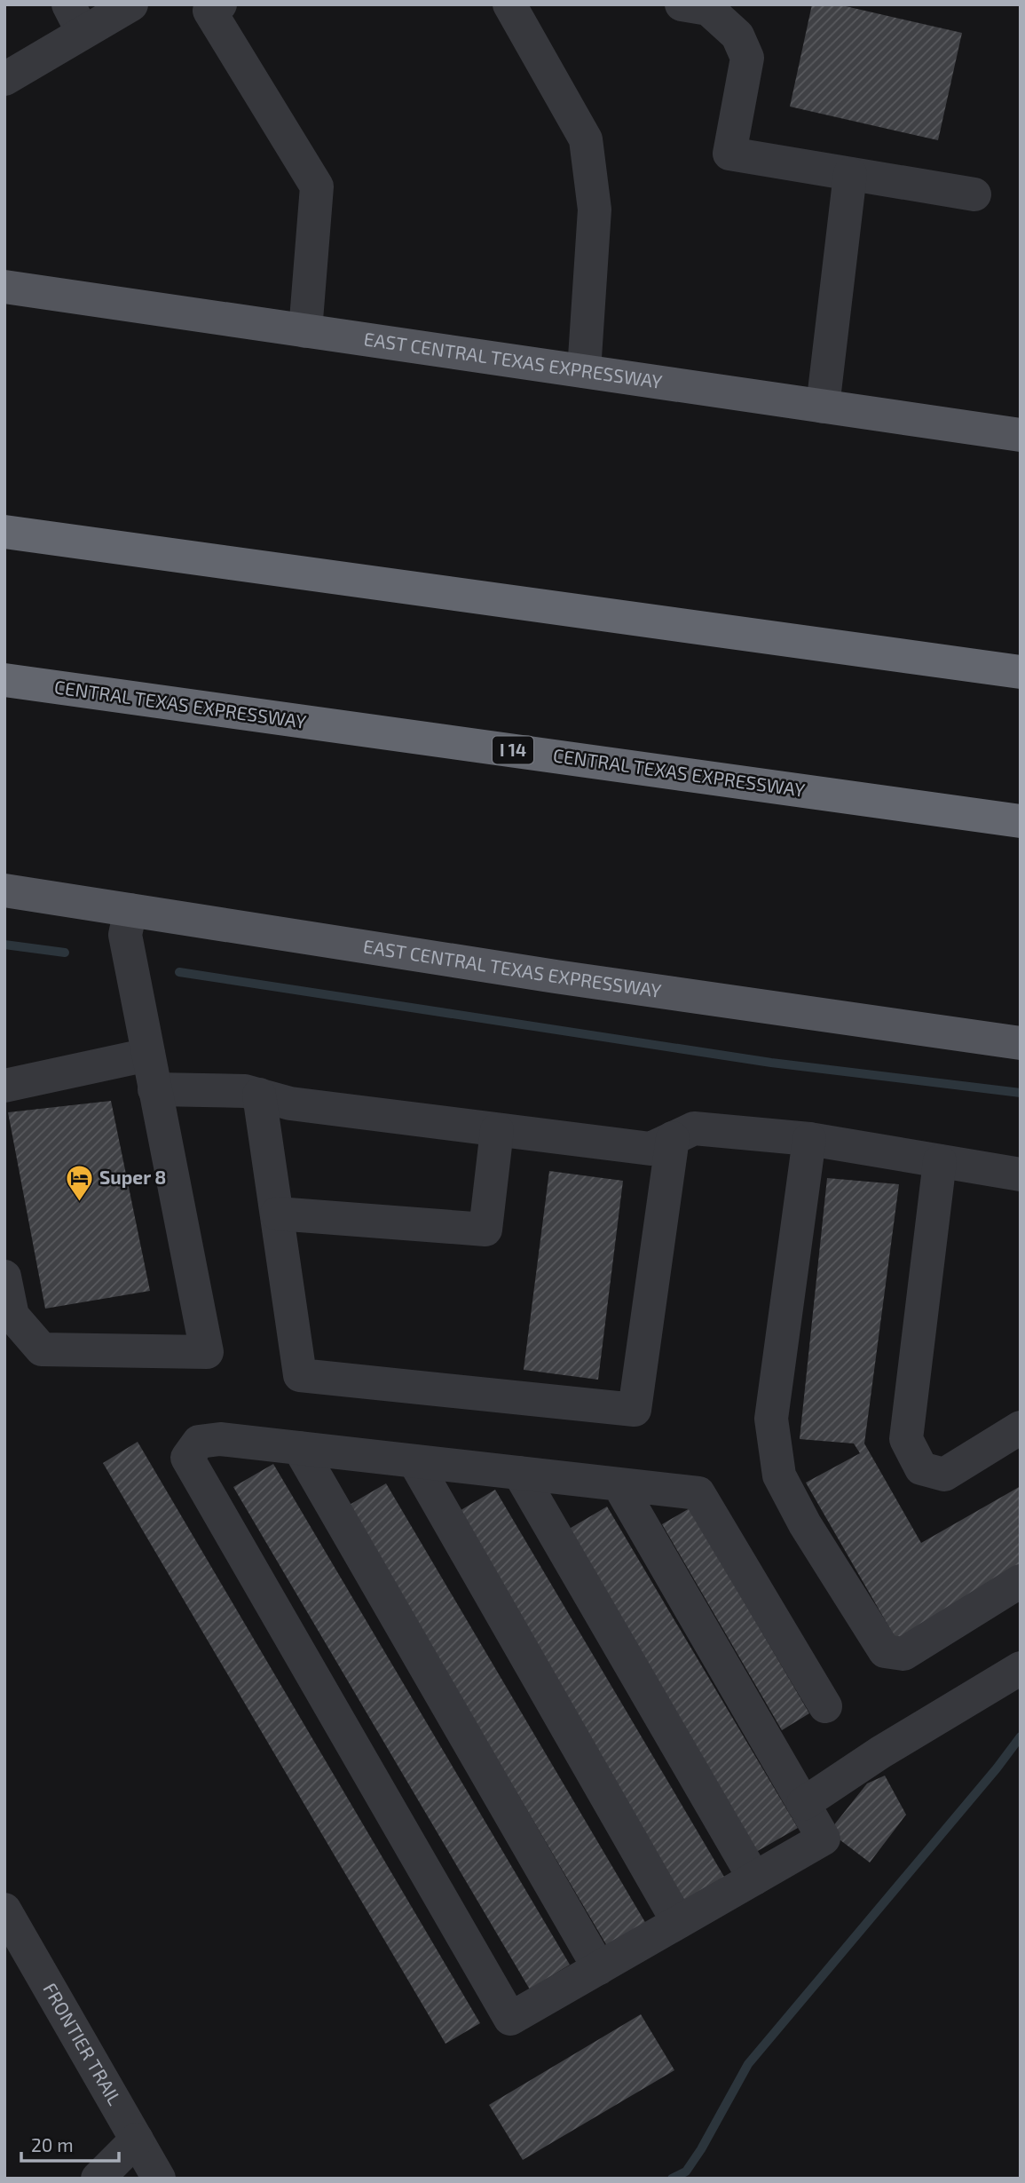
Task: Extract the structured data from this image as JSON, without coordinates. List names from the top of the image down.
{
  "streets": {
    "highway": ["CENTRAL TEXAS EXPRESSWAY", "I 14"],
    "main road": ["EAST CENTRAL TEXAS EXPRESSWAY"],
    "street": ["FRONTIER TRAIL"]
  },
  "places": {
    "hotel": ["Super 8"]
  },
  "scale_bar": "20 m"
}
